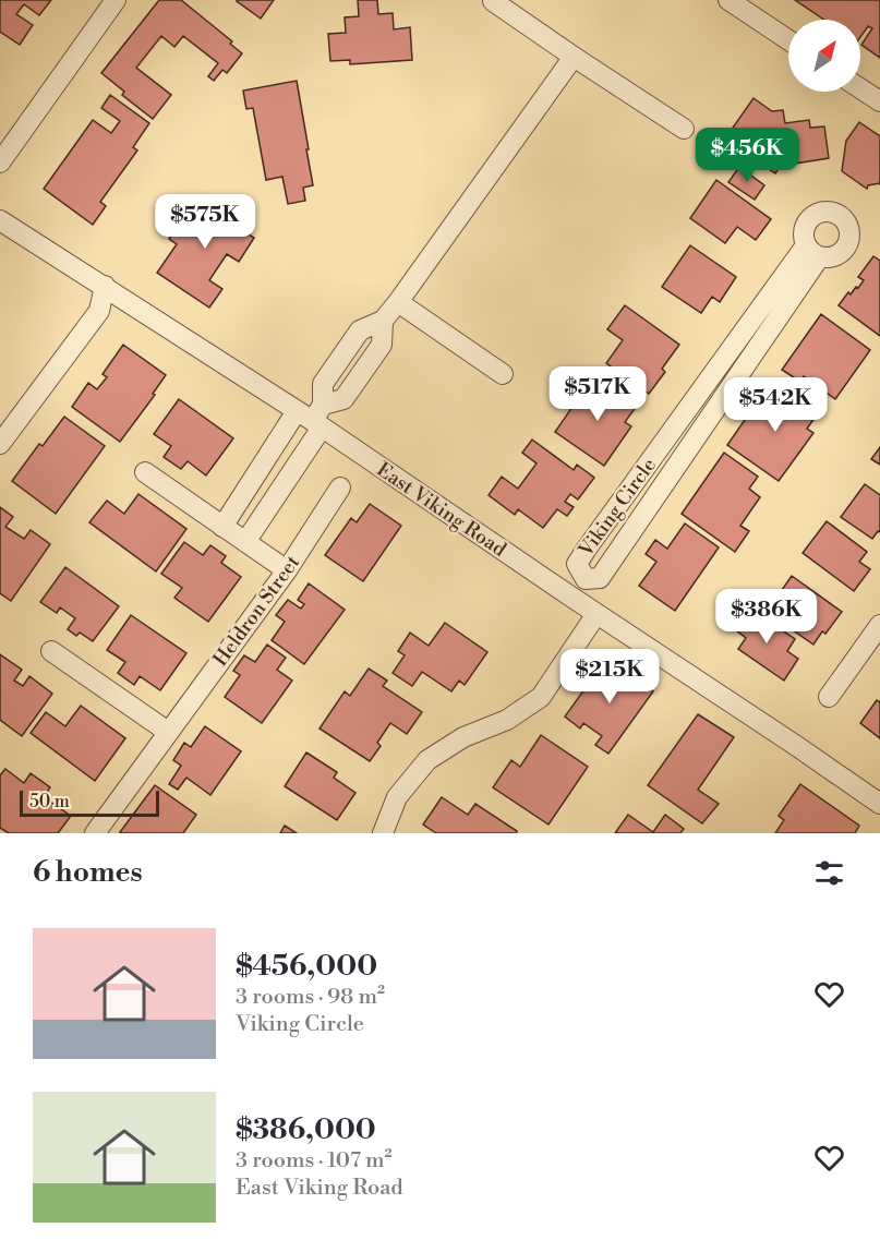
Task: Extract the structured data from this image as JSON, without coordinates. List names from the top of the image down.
{
  "streets": {
    "street": ["Viking Circle", "East Viking Road", "Heldron Street"]
  },
  "crossings": [
    ["Viking Circle", "East Viking Road"]
  ],
  "scale_bar": "50 m",
  "north": "top right",
  "page": {
    "price": [
      "$456K",
      "$575K",
      "$517K",
      "$542K",
      "$386K",
      "$215K"
    ],
    "scale": "50 m",
    "heading": "6 homes",
    "list": [
      {
        "name": "$456,000",
        "note": "3 rooms · 98 m² · Viking Circle"
      },
      {
        "name": "$386,000",
        "note": "3 rooms · 107 m² · East Viking Road"
      }
    ]
  }
}
